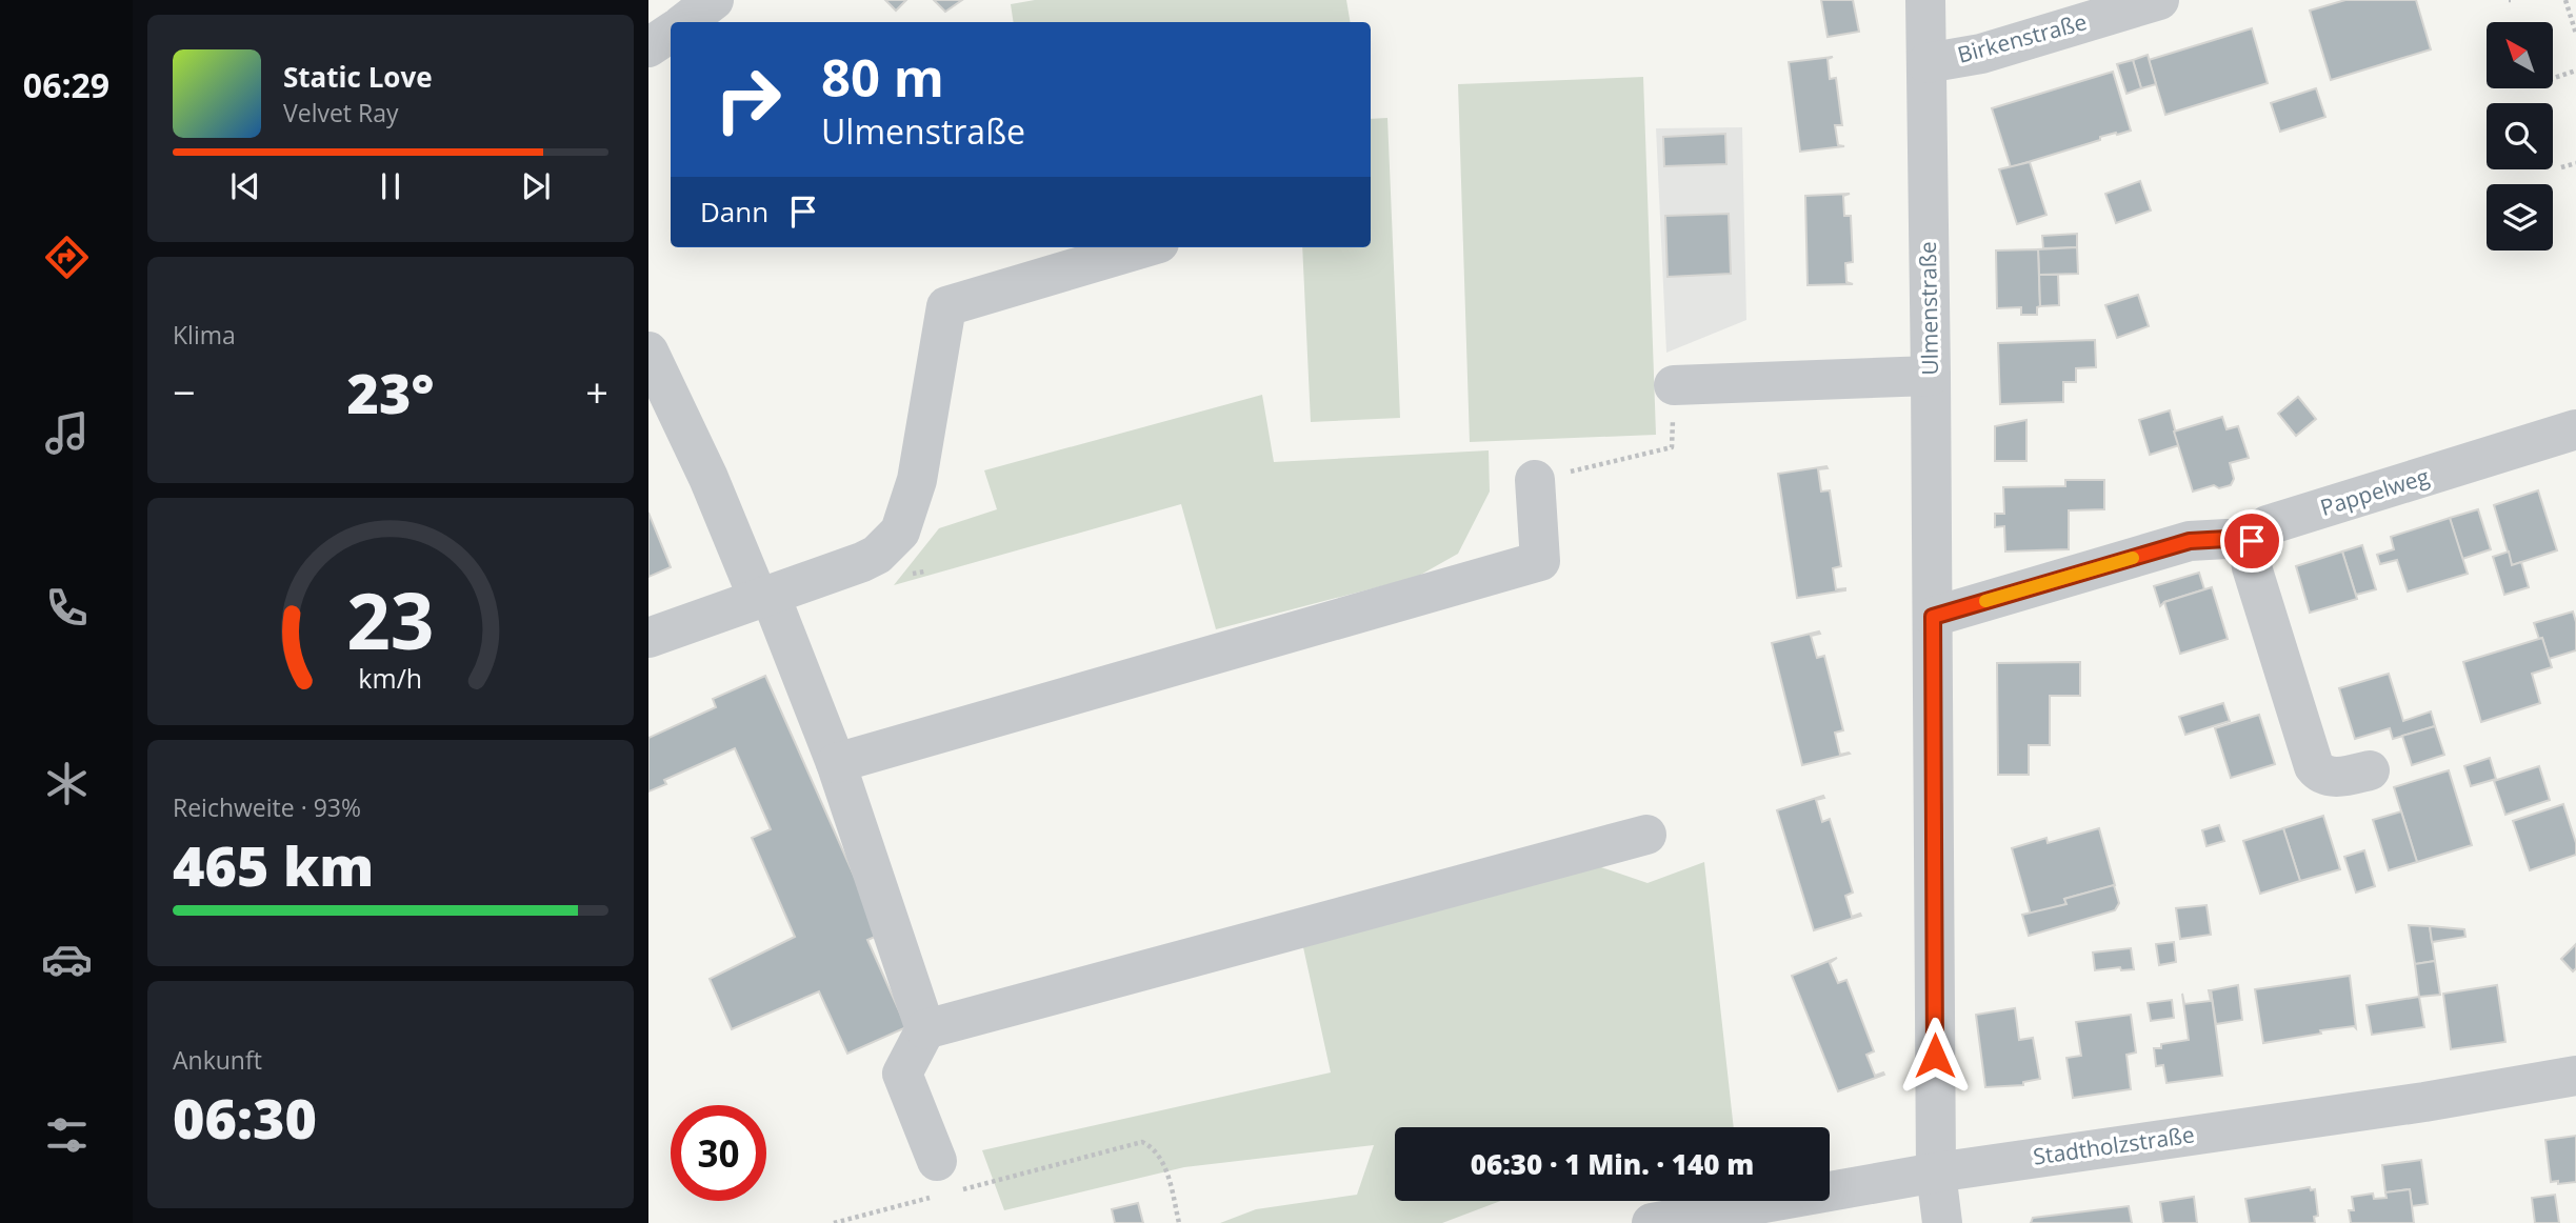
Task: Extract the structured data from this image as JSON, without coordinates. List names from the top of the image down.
{
  "streets": {
    "street": [
      "Birkenstraße",
      "Ulmenstraße",
      "Pappelweg",
      "Stadtholzstraße"
    ]
  },
  "crossings": [
    ["Birkenstraße", "Ulmenstraße"],
    ["Ulmenstraße", "Stadtholzstraße"]
  ],
  "north": "top left",
  "page": {
    "tabs": "06:29",
    "turn": ["80 m", "Ulmenstraße"],
    "song": ["Static Love", "Velvet Ray"],
    "then": "Dann",
    "tile": [
      "Klima",
      ["Reichweite · 93%", "465 km"],
      ["Ankunft", "06:30"]
    ],
    "heat": ["−", "23°", "+"],
    "limit": "30",
    "trip": "06:30 · 1 Min. · 140 m",
    "gauge": ["23", "km/h"]
  }
}
